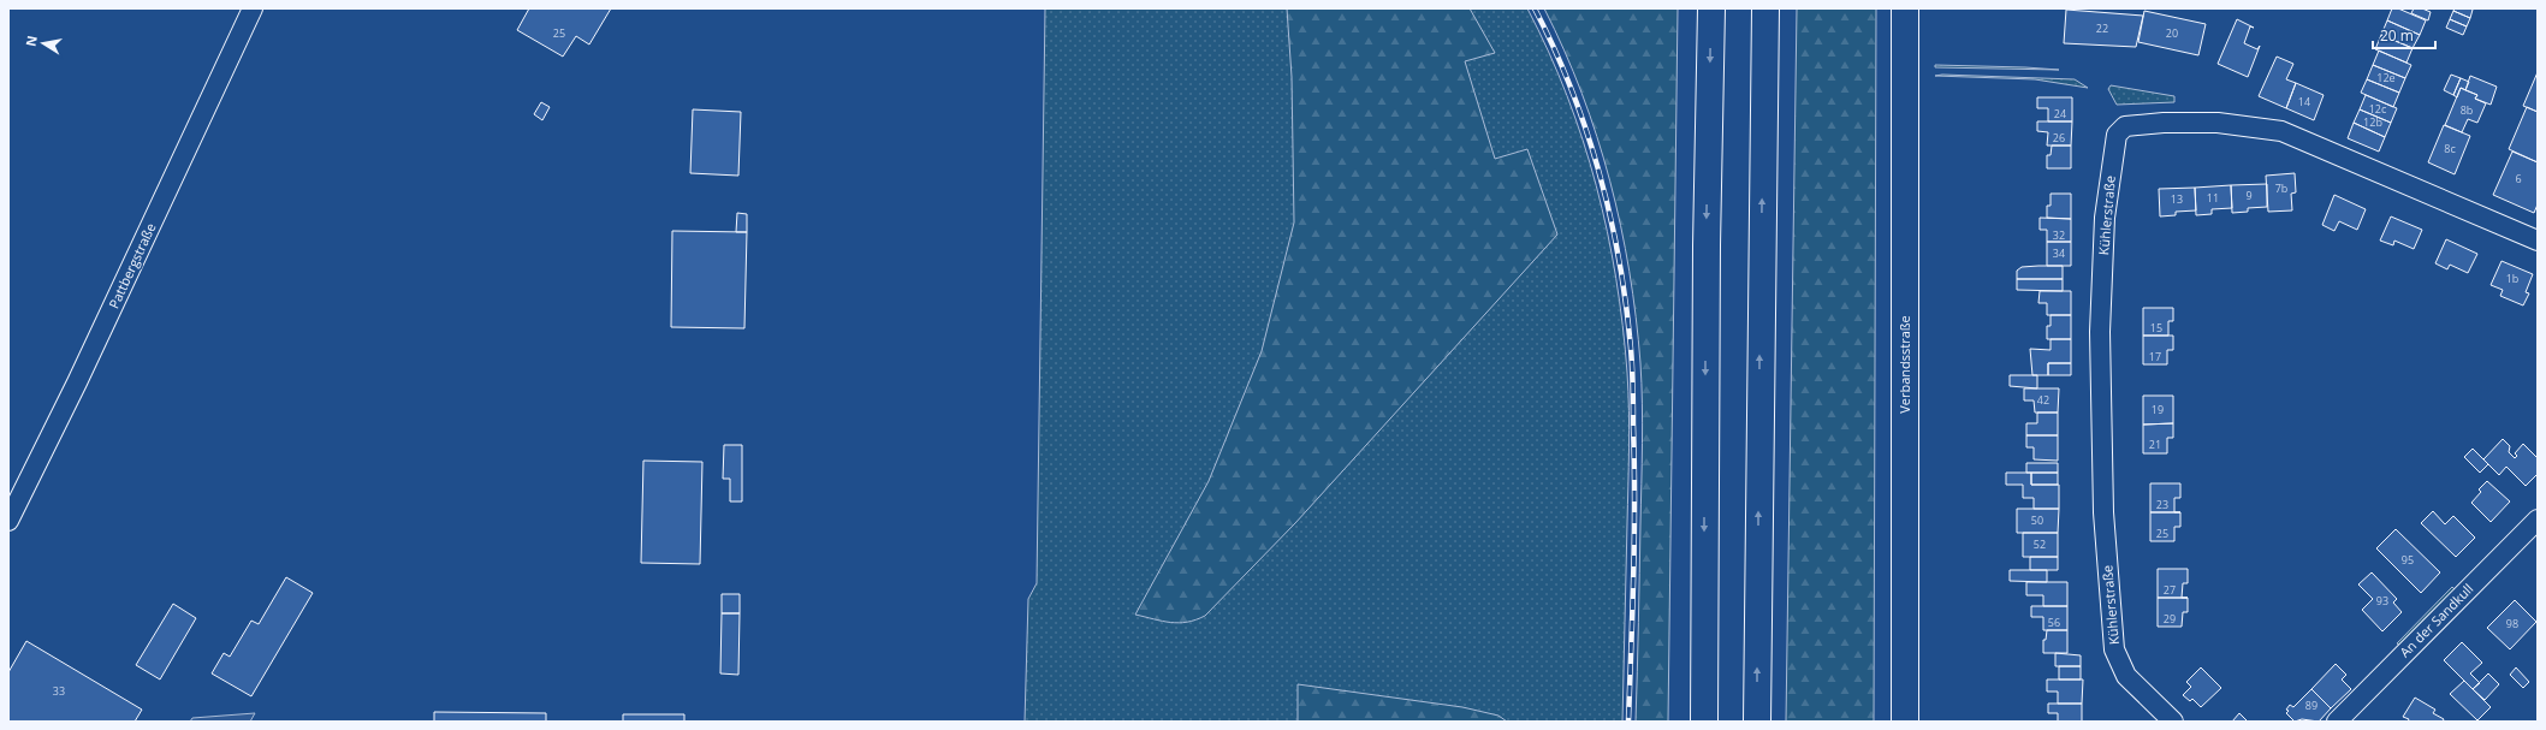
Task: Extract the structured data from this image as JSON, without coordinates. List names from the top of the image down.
{
  "streets": {
    "main road": ["Verbandsstraße"],
    "street": ["Kühlerstraße", "Pattbergstraße", "An der Sandkull"]
  },
  "house_numbers": [
    "22",
    "25",
    "20",
    "12e",
    "14",
    "12c",
    "8b",
    "24",
    "12b",
    "26",
    "8c",
    "6",
    "7b",
    "9",
    "11",
    "13",
    "32",
    "34",
    "1b",
    "15",
    "17",
    "42",
    "19",
    "21",
    "23",
    "50",
    "25",
    "52",
    "95",
    "27",
    "93",
    "29",
    "56",
    "98",
    "33",
    "89"
  ],
  "scale_bar": "20 m",
  "north": "left"
}
